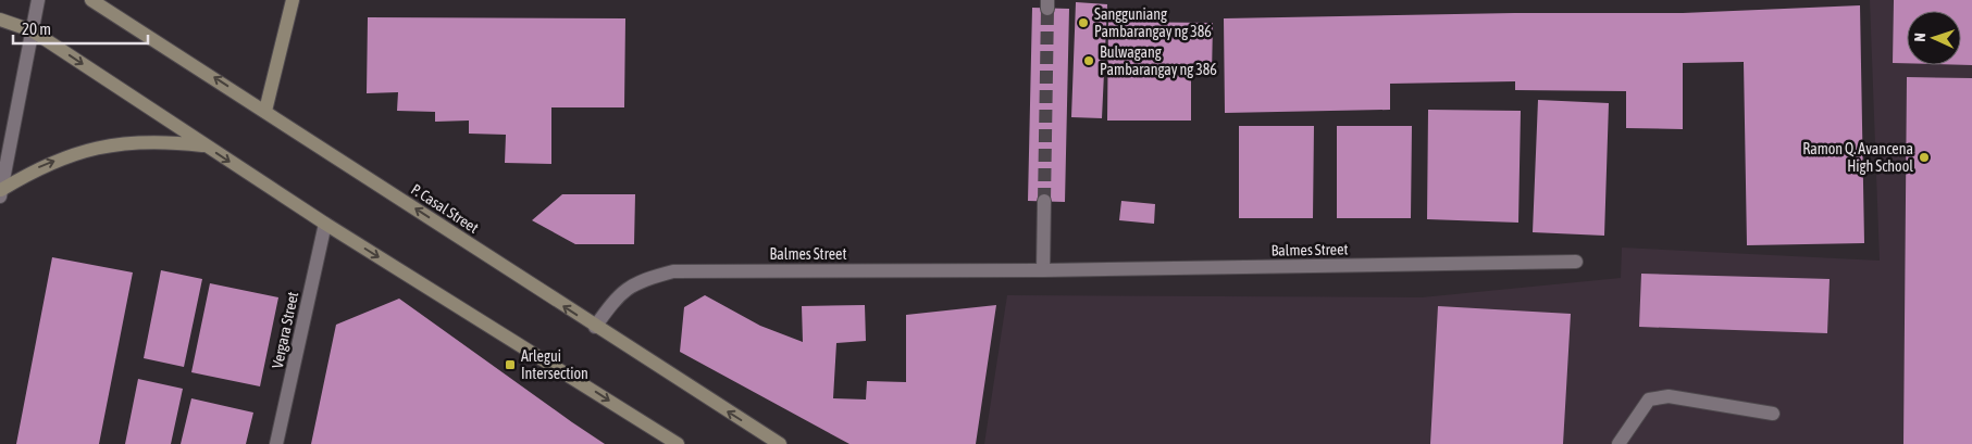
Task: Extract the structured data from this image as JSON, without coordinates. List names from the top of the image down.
{
  "streets": {
    "main road": ["P. Casal Street"],
    "street": ["Balmes Street", "Vergara Street"]
  },
  "crossings": [
    ["P. Casal Street", "Balmes Street"]
  ],
  "places": {
    "other": ["Sangguniang Pambarangay ng 386", "Bulwagang Pambarangay ng 386", "Ramon Q. Avancena High School"],
    "transit": ["Arlegui Intersection"]
  },
  "scale_bar": "20 m",
  "north": "left"
}
